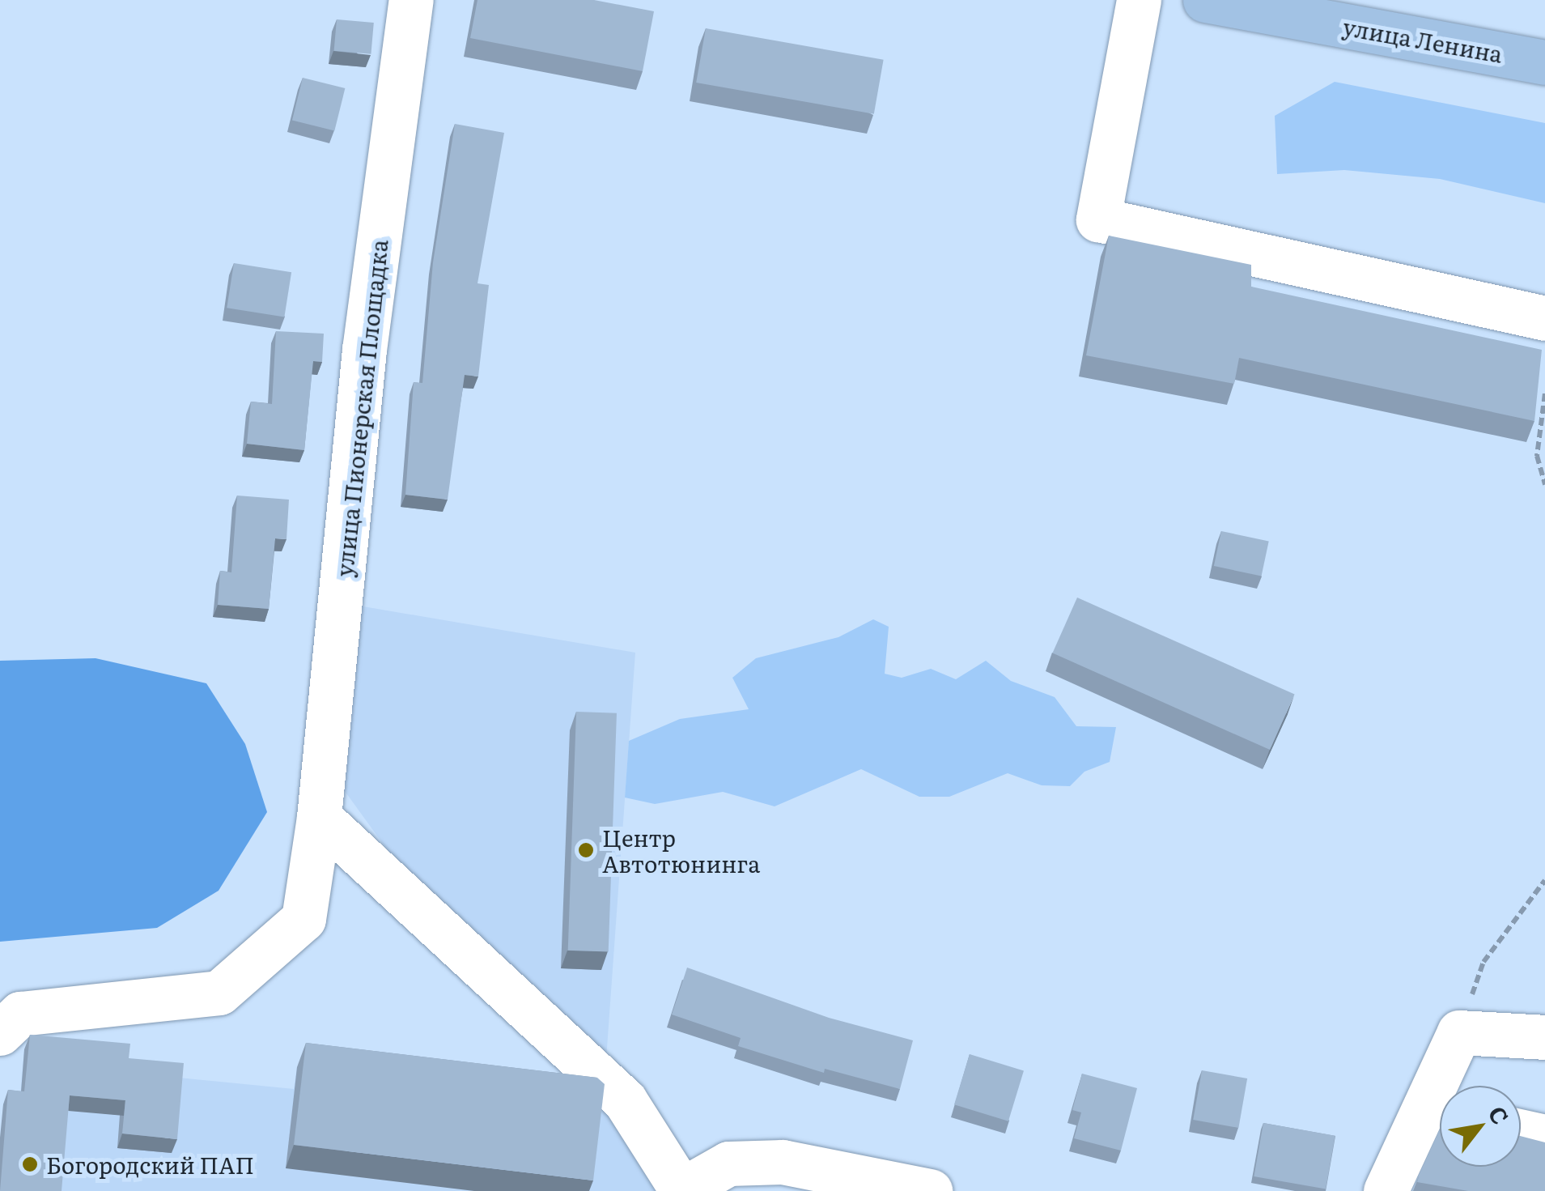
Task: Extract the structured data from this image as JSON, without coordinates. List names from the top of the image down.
{
  "streets": {
    "main road": ["улица Ленина"],
    "street": ["улица Пионерская Площадка"]
  },
  "places": ["Центр Автотюнинга", "Богородский ПАП"],
  "north": "top right"
}
